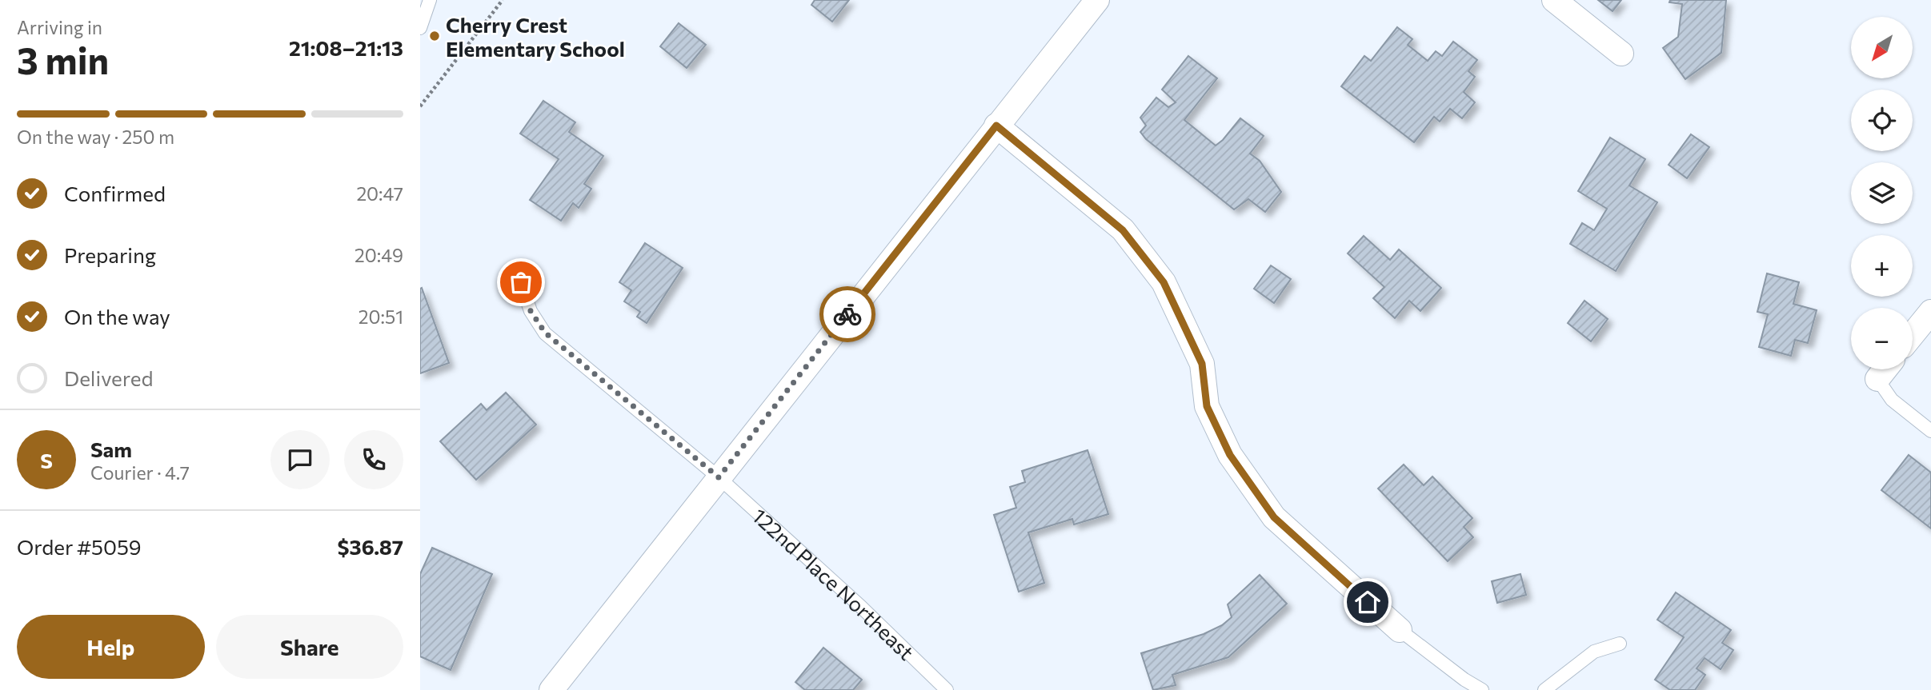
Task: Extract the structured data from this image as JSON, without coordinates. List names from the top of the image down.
{
  "streets": {
    "lane": ["122nd Place Northeast"]
  },
  "places": ["Cherry Crest Elementary School"],
  "north": "bottom left",
  "page": {
    "heading": ["3 min", "Arriving in", "21:08–21:13"],
    "panel": [
      "Sam",
      "Courier · 4.7",
      "Order #5059",
      "$36.87"
    ],
    "map_buttons": ["+", "−"],
    "bar": "On the way · 250 m",
    "list": [
      ["Confirmed", "20:47"],
      ["Preparing", "20:49"],
      ["On the way", "20:51"],
      "Delivered"
    ],
    "round": "S",
    "buttons": ["Help", "Share"]
  }
}
